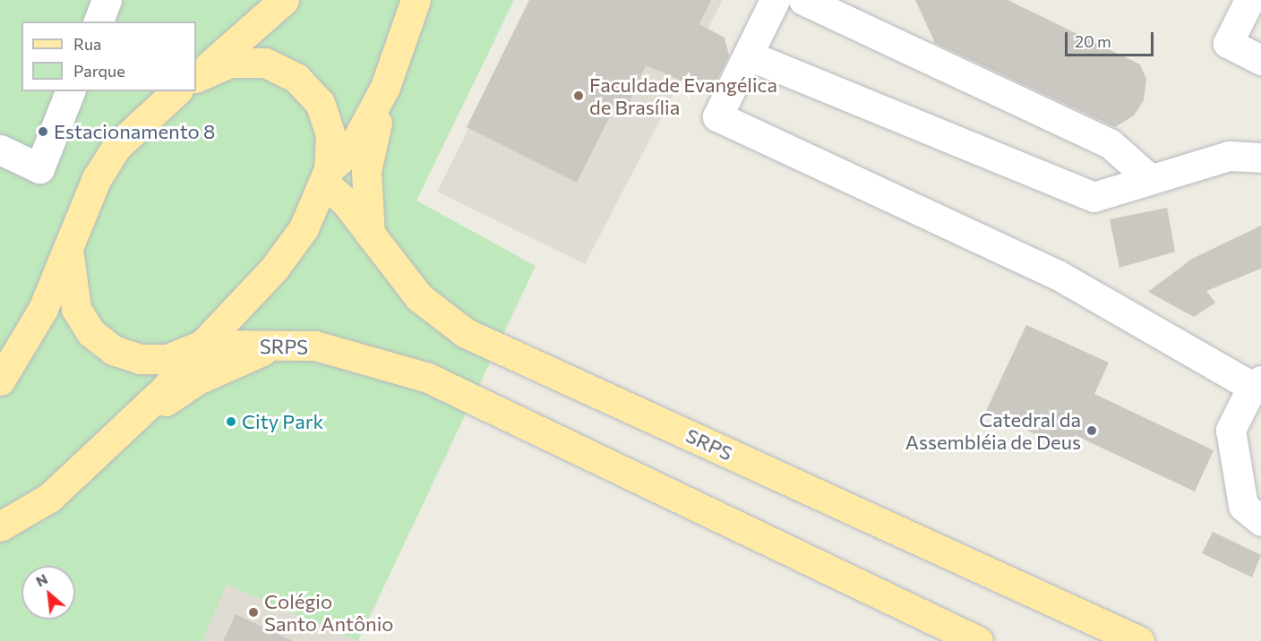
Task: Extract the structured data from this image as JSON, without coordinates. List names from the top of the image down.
{
  "streets": {
    "main road": ["SRPS"]
  },
  "places": [
    "Faculdade Evangélica de Brasília",
    "Estacionamento 8",
    "City Park",
    "Catedral da Assembléia de Deus",
    "Colégio Santo Antônio"
  ],
  "legend": ["Rua", "Parque"],
  "scale_bar": "20 m",
  "north": "top left"
}
